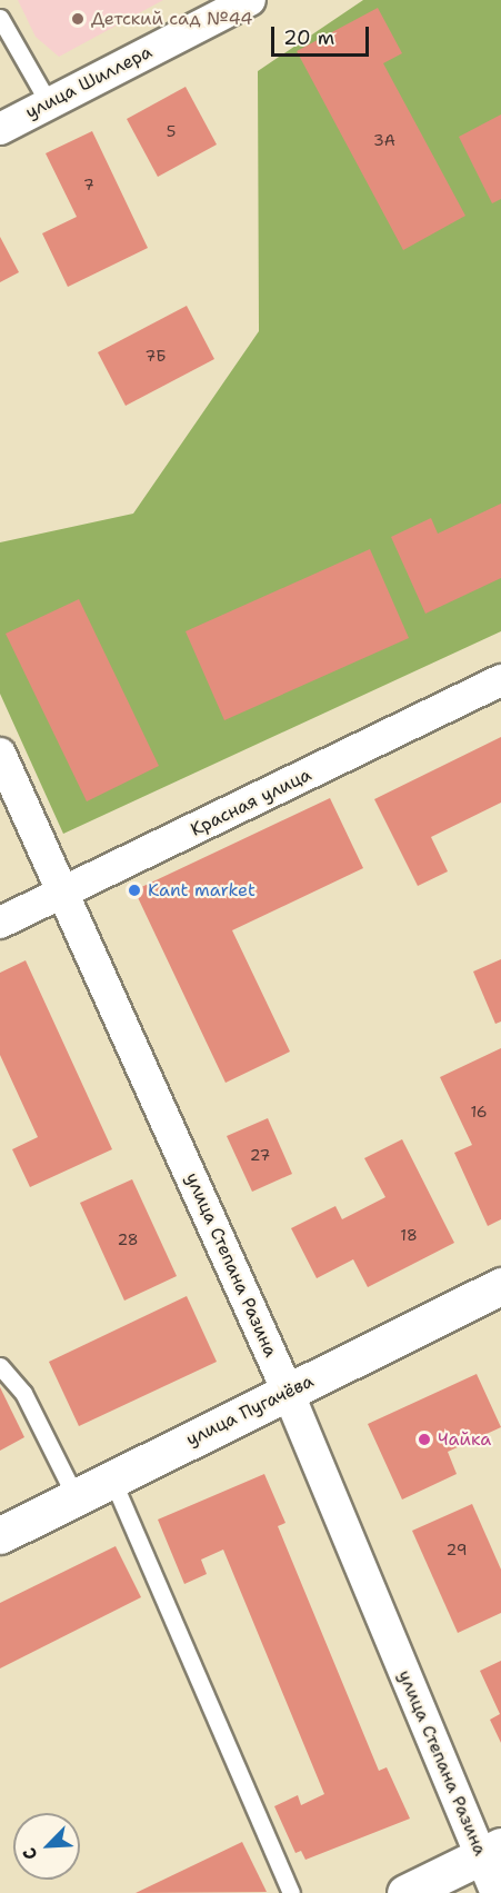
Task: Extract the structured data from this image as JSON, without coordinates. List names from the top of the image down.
{
  "streets": {
    "street": [
      "улица Шиллера",
      "Красная улица",
      "улица Степана Разина",
      "улица Пугачёва"
    ]
  },
  "crossings": [
    ["Красная улица", "улица Степана Разина"],
    ["улица Степана Разина", "улица Пугачёва"]
  ],
  "places": ["Детский сад №44", "Kant market", "Чайка"],
  "house_numbers": [
    "5",
    "3А",
    "7",
    "7Б",
    "16",
    "27",
    "18",
    "28",
    "29"
  ],
  "scale_bar": "20 m",
  "north": "bottom left"
}
